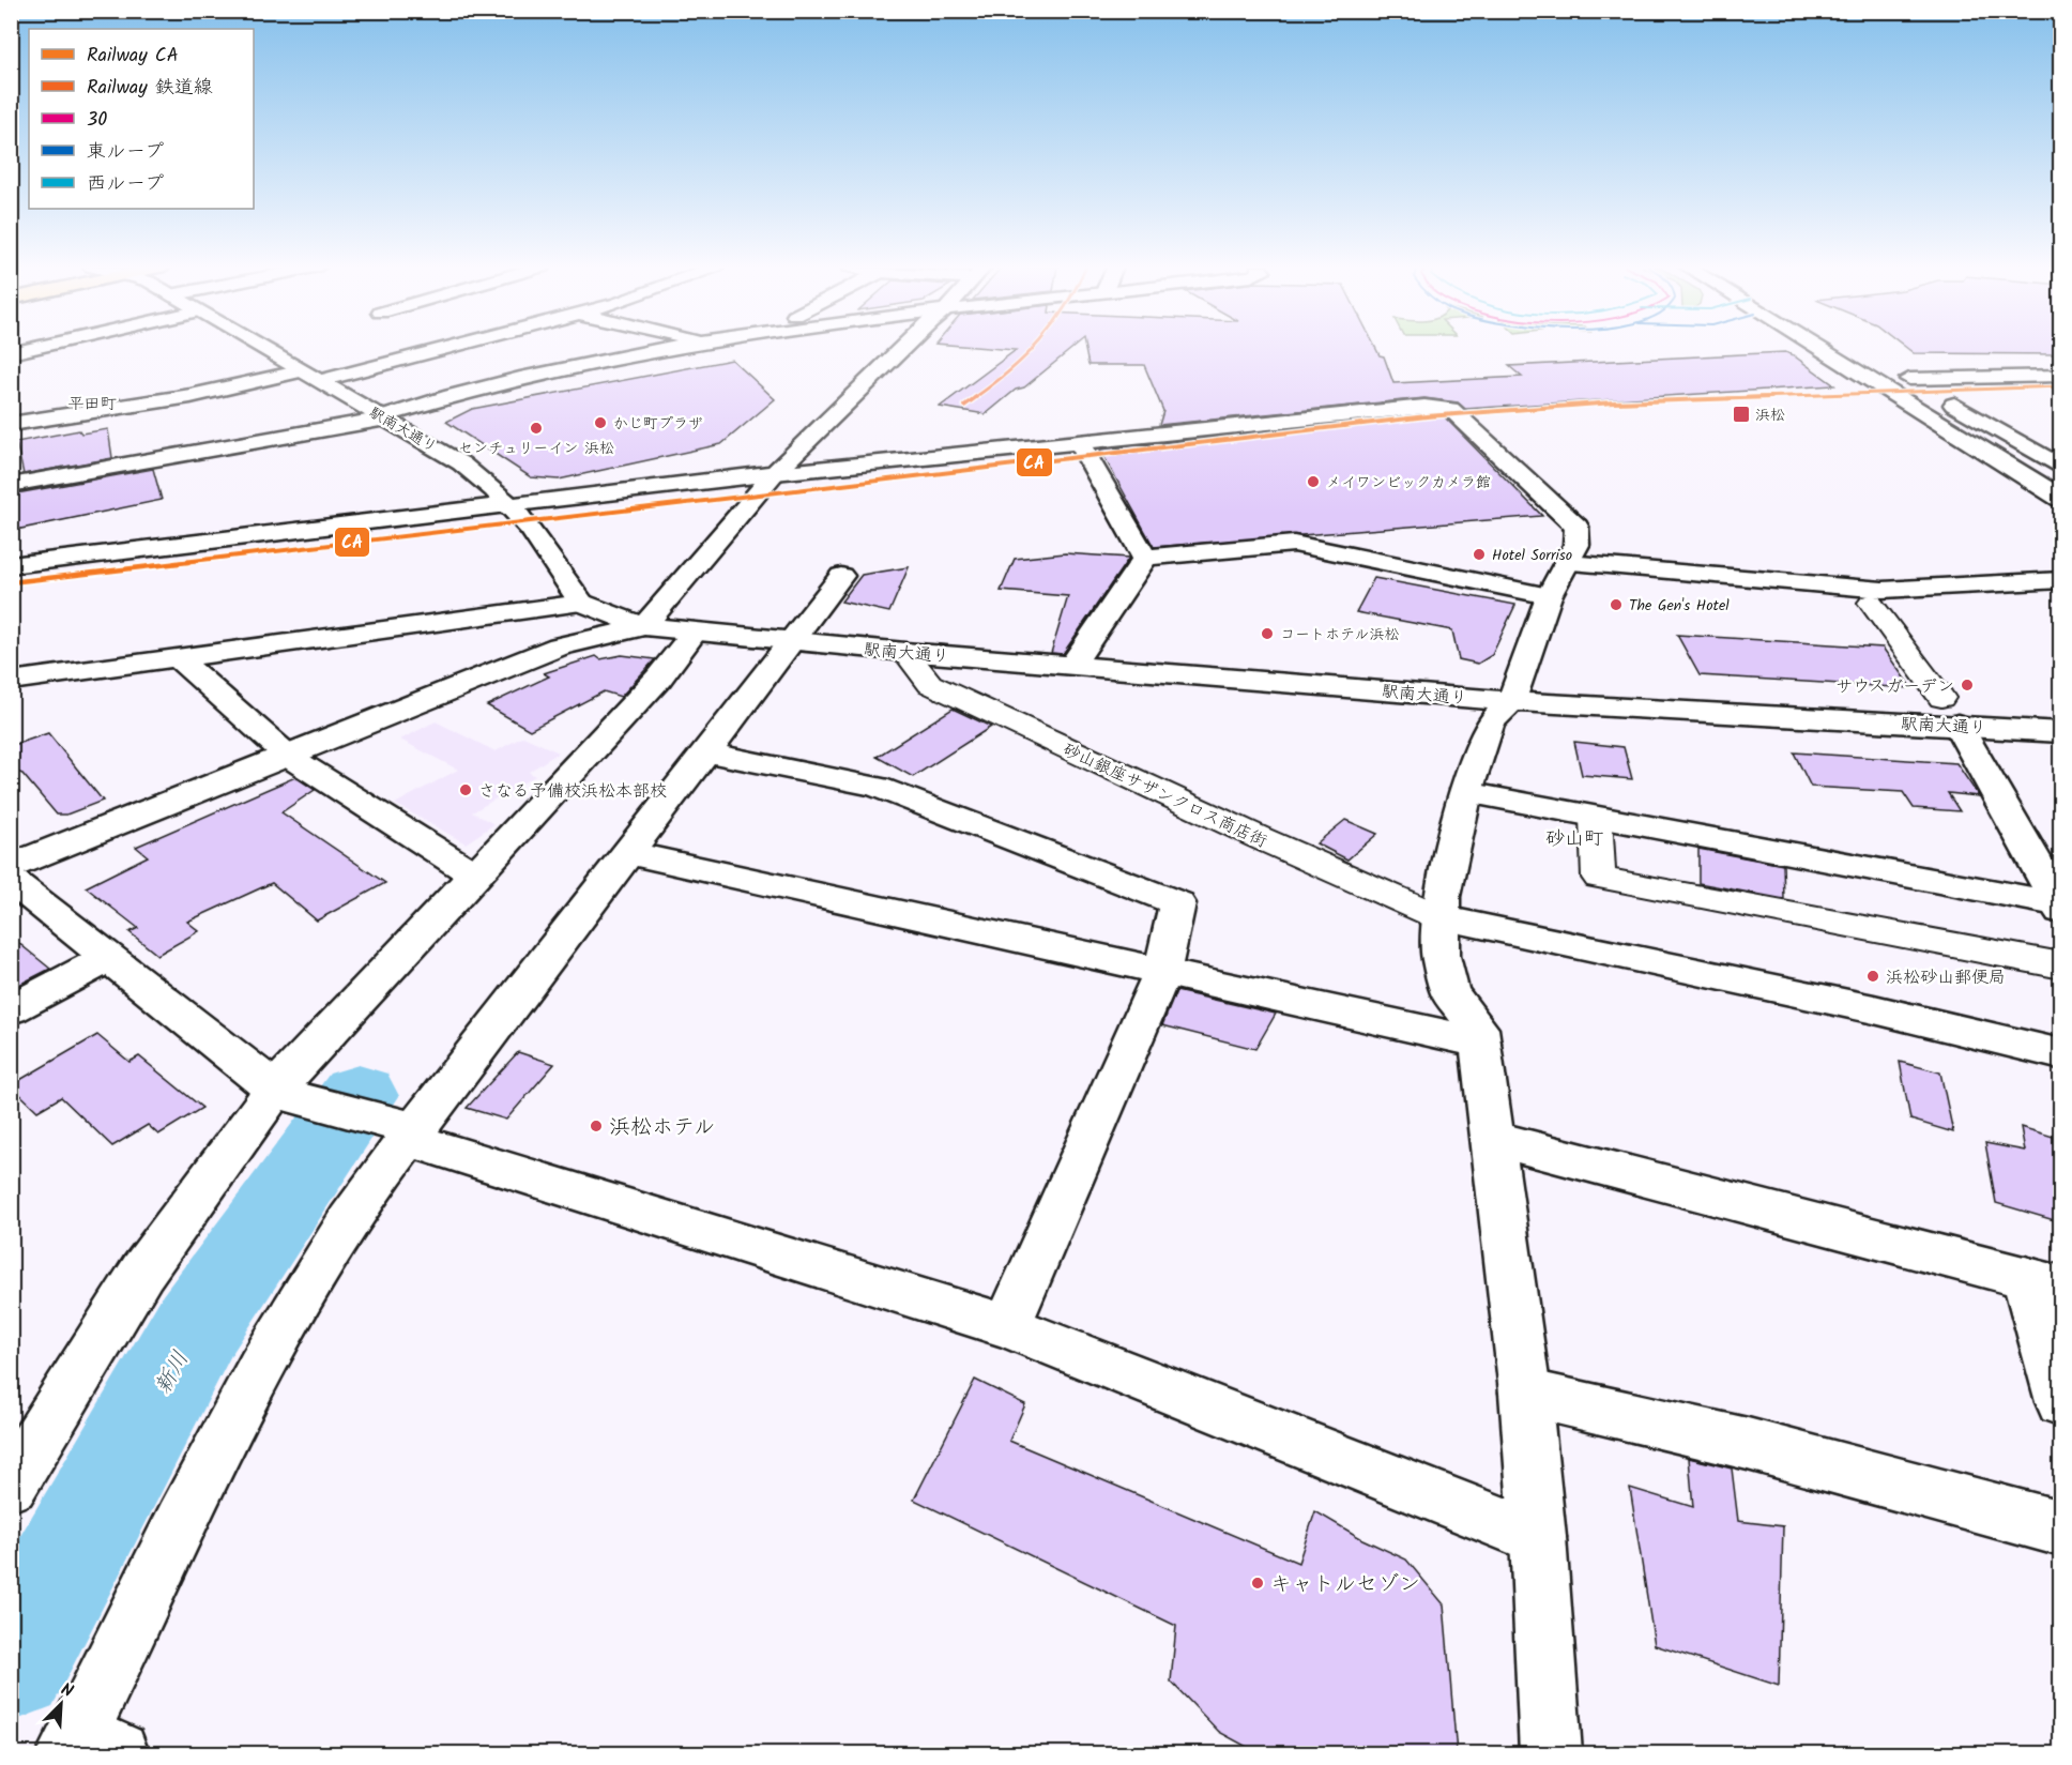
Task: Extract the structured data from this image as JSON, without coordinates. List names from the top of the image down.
{
  "streets": {
    "street": ["駅南大通り", "砂山銀座サザンクロス商店街"]
  },
  "crossings": [
    ["駅南大通り", "砂山銀座サザンクロス商店街"]
  ],
  "districts": ["平田町", "砂山町"],
  "water": ["新川"],
  "places": {
    "transit": ["浜松"],
    "other": [
      "かじ町プラザ",
      "センチュリーイン 浜松",
      "メイワンビックカメラ館",
      "Hotel Sorriso",
      "The Gen's Hotel",
      "コートホテル浜松",
      "サウスガーデン",
      "さなる予備校浜松本部校",
      "浜松砂山郵便局",
      "浜松ホテル",
      "キャトルセゾン"
    ]
  },
  "lines": ["rail line 鉄道線", "rail line CA"],
  "legend": [
    "Railway CA",
    "Railway 鉄道線",
    "30",
    "東ループ",
    "西ループ"
  ],
  "north": "top right"
}
